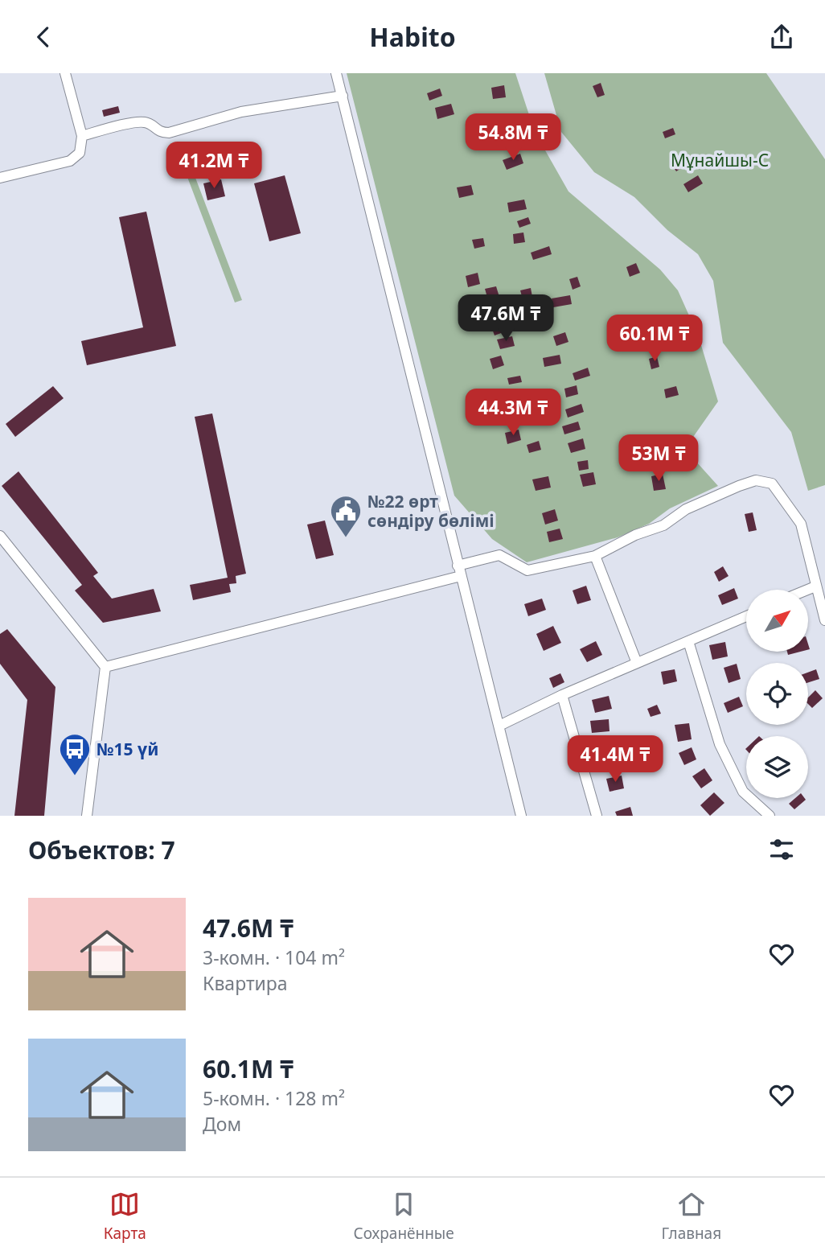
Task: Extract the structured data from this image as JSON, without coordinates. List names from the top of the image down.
{
  "parks": ["Мұнайшы-С"],
  "places": {
    "public building": ["№22 өрт сөндіру бөлімі"],
    "bus stop": ["№15 үй"]
  },
  "north": "top right",
  "page": {
    "header": "Habito",
    "price": [
      "54.8M ₸",
      "41.2M ₸",
      "47.6M ₸",
      "60.1M ₸",
      "44.3M ₸",
      "53M ₸",
      "41.4M ₸"
    ],
    "heading": "Объектов: 7",
    "list": [
      {
        "name": "47.6M ₸",
        "note": "3-комн. · 104 m² · Квартира"
      },
      {
        "name": "60.1M ₸",
        "note": "5-комн. · 128 m² · Дом"
      }
    ],
    "tabs": ["Карта", "Сохранённые", "Главная"]
  }
}
